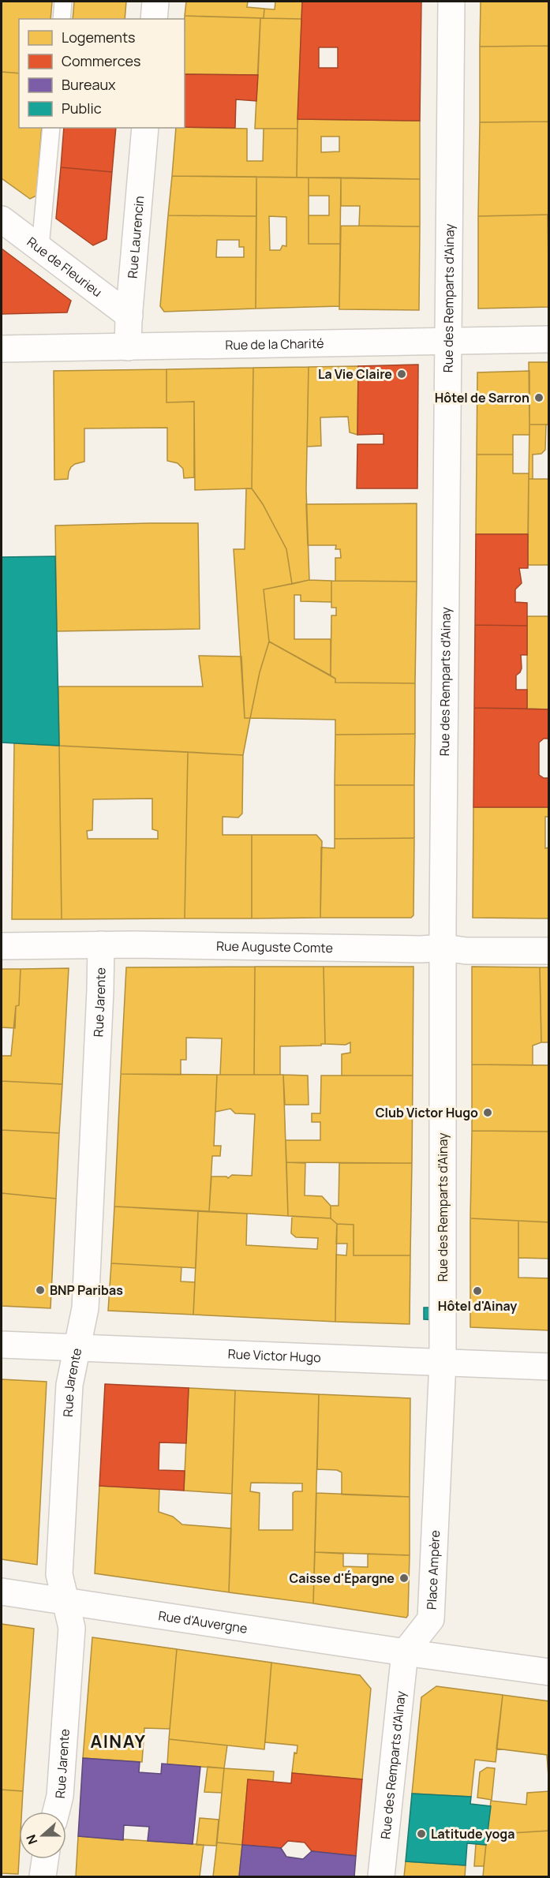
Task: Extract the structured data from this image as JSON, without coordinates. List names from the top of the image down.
{
  "streets": {
    "street": [
      "Rue Laurencin",
      "Rue de Fleurieu",
      "Rue des Remparts d'Ainay",
      "Rue de la Charité",
      "Rue Auguste Comte",
      "Rue Jarente",
      "Rue Victor Hugo",
      "Place Ampère",
      "Rue d'Auvergne"
    ]
  },
  "crossings": [
    ["Rue Laurencin", "Rue de Fleurieu"],
    ["Rue Laurencin", "Rue de la Charité"],
    ["Rue des Remparts d'Ainay", "Rue de la Charité"],
    ["Rue des Remparts d'Ainay", "Rue Auguste Comte"],
    ["Rue des Remparts d'Ainay", "Rue Victor Hugo"],
    ["Rue des Remparts d'Ainay", "Place Ampère"],
    ["Rue des Remparts d'Ainay", "Rue d'Auvergne"],
    ["Rue Auguste Comte", "Rue Jarente"],
    ["Rue Jarente", "Rue Victor Hugo"],
    ["Rue Jarente", "Rue d'Auvergne"],
    ["Rue Victor Hugo", "Place Ampère"],
    ["Place Ampère", "Rue d'Auvergne"]
  ],
  "districts": ["AINAY"],
  "places": [
    "La Vie Claire",
    "Hôtel de Sarron",
    "Club Victor Hugo",
    "BNP Paribas",
    "Hôtel d'Ainay",
    "Caisse d'Épargne",
    "Latitude yoga"
  ],
  "legend": [
    "Logements",
    "Commerces",
    "Bureaux",
    "Public"
  ],
  "north": "left"
}
